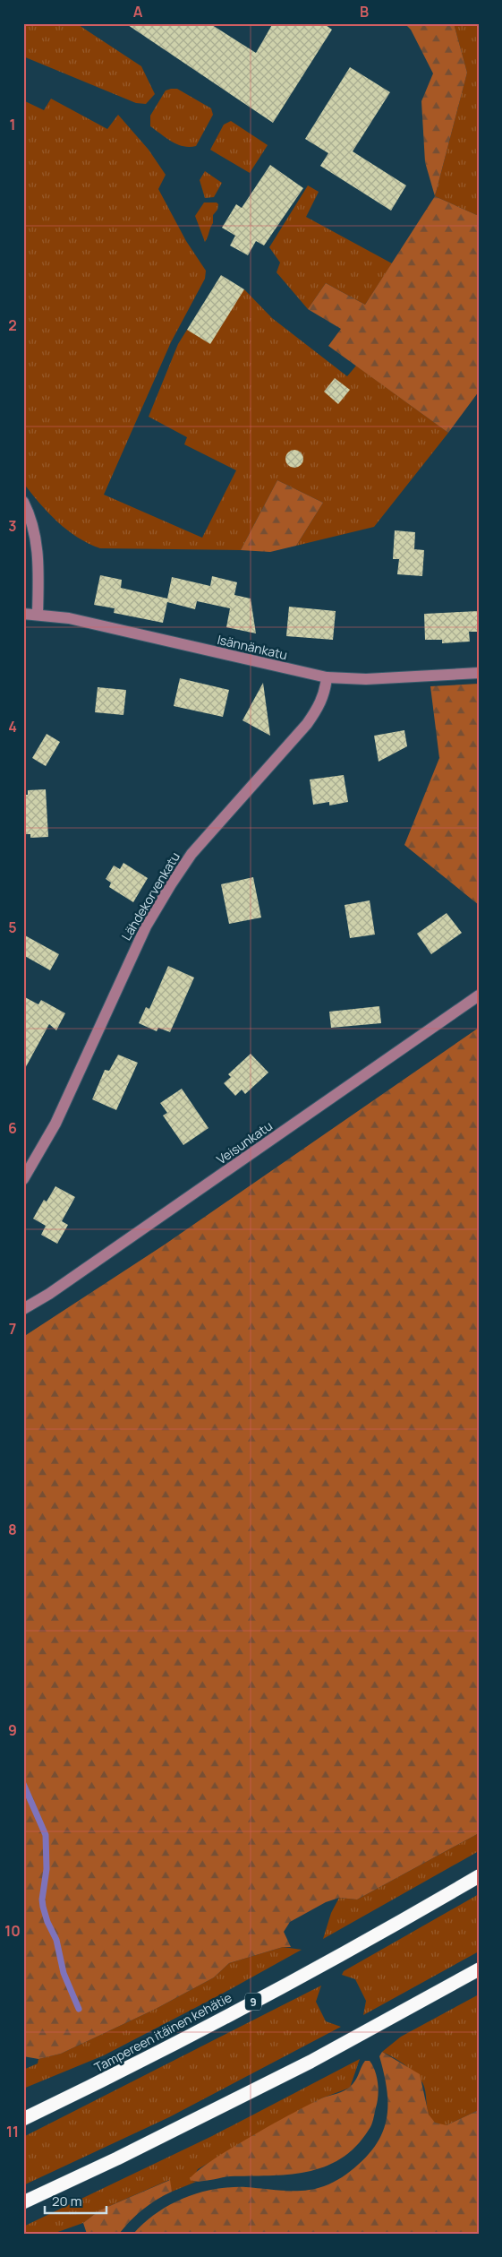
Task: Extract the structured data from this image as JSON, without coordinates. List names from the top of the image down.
{
  "streets": {
    "highway": ["9", "Tampereen itäinen kehätie"],
    "street": ["Isännänkatu", "Lähdekorvenkatu", "Veisunkatu"]
  },
  "crossings": [
    ["Isännänkatu", "Lähdekorvenkatu"]
  ],
  "scale_bar": "20 m",
  "grid": {
    "columns": ["A", "B"],
    "rows": [
      "1",
      "2",
      "3",
      "4",
      "5",
      "6",
      "7",
      "8",
      "9",
      "10",
      "11"
    ]
  }
}
